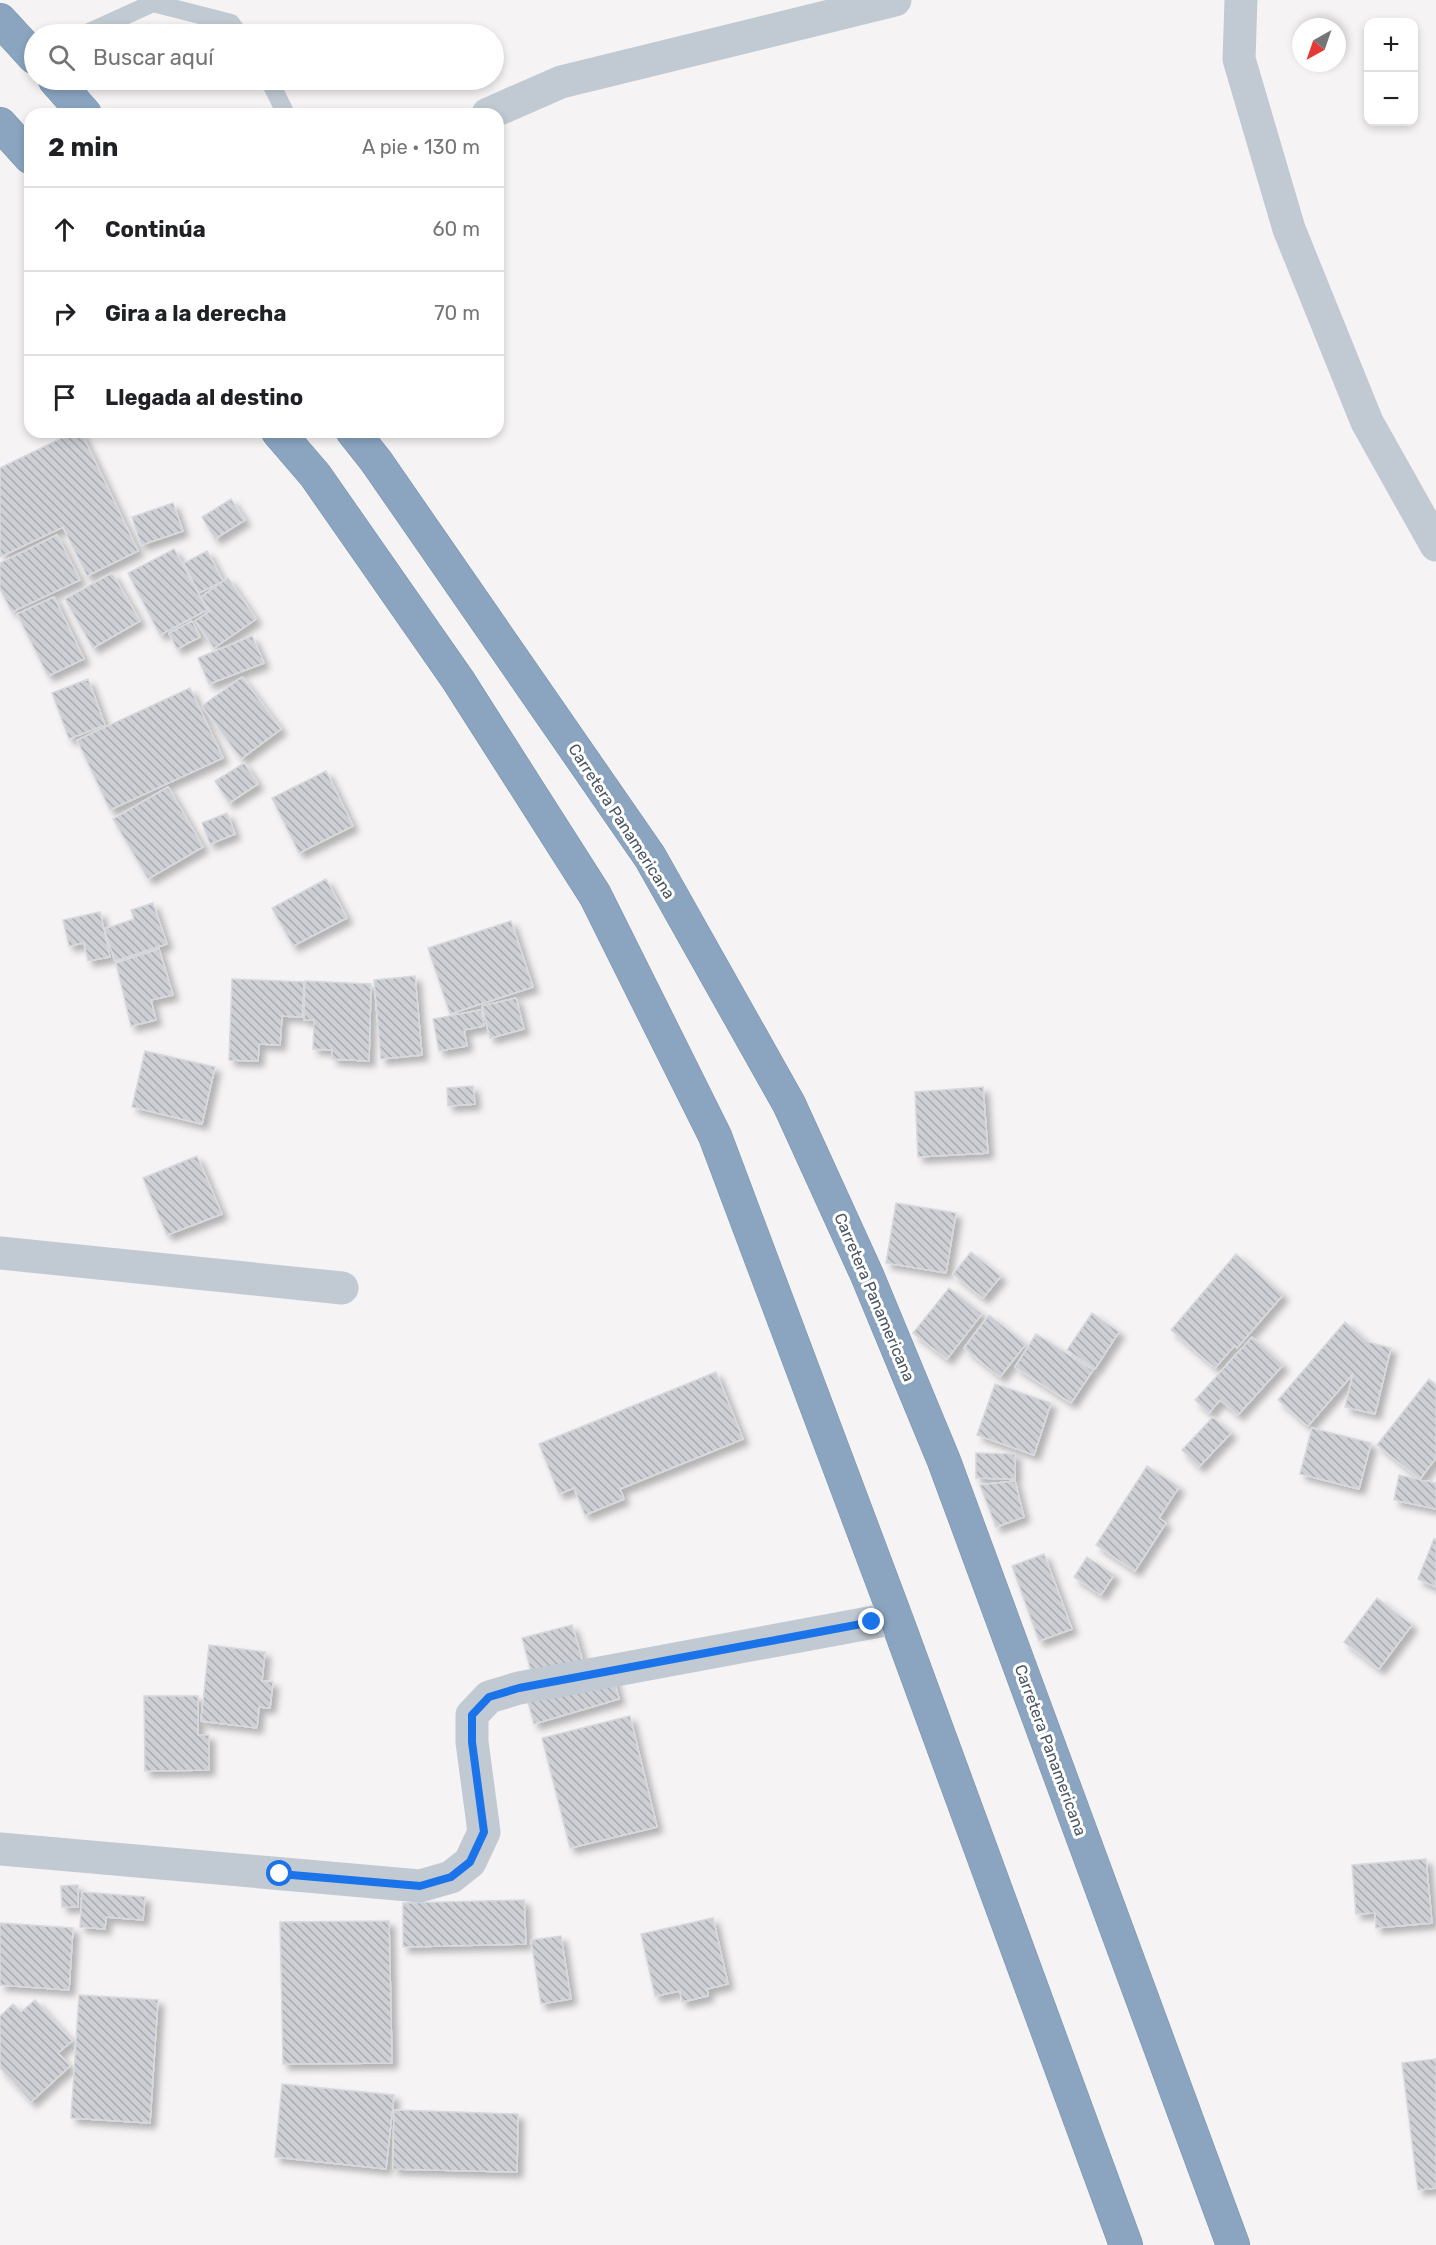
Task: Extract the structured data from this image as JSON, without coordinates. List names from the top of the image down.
{
  "streets": {
    "highway": ["Carretera Panamericana"]
  },
  "north": "bottom left",
  "page": {
    "map_buttons": ["+", "−"],
    "search": "Buscar aquí",
    "heading": ["2 min", "A pie · 130 m"],
    "list": [
      ["Continúa", "60 m"],
      ["Gira a la derecha", "70 m"],
      "Llegada al destino"
    ]
  }
}
